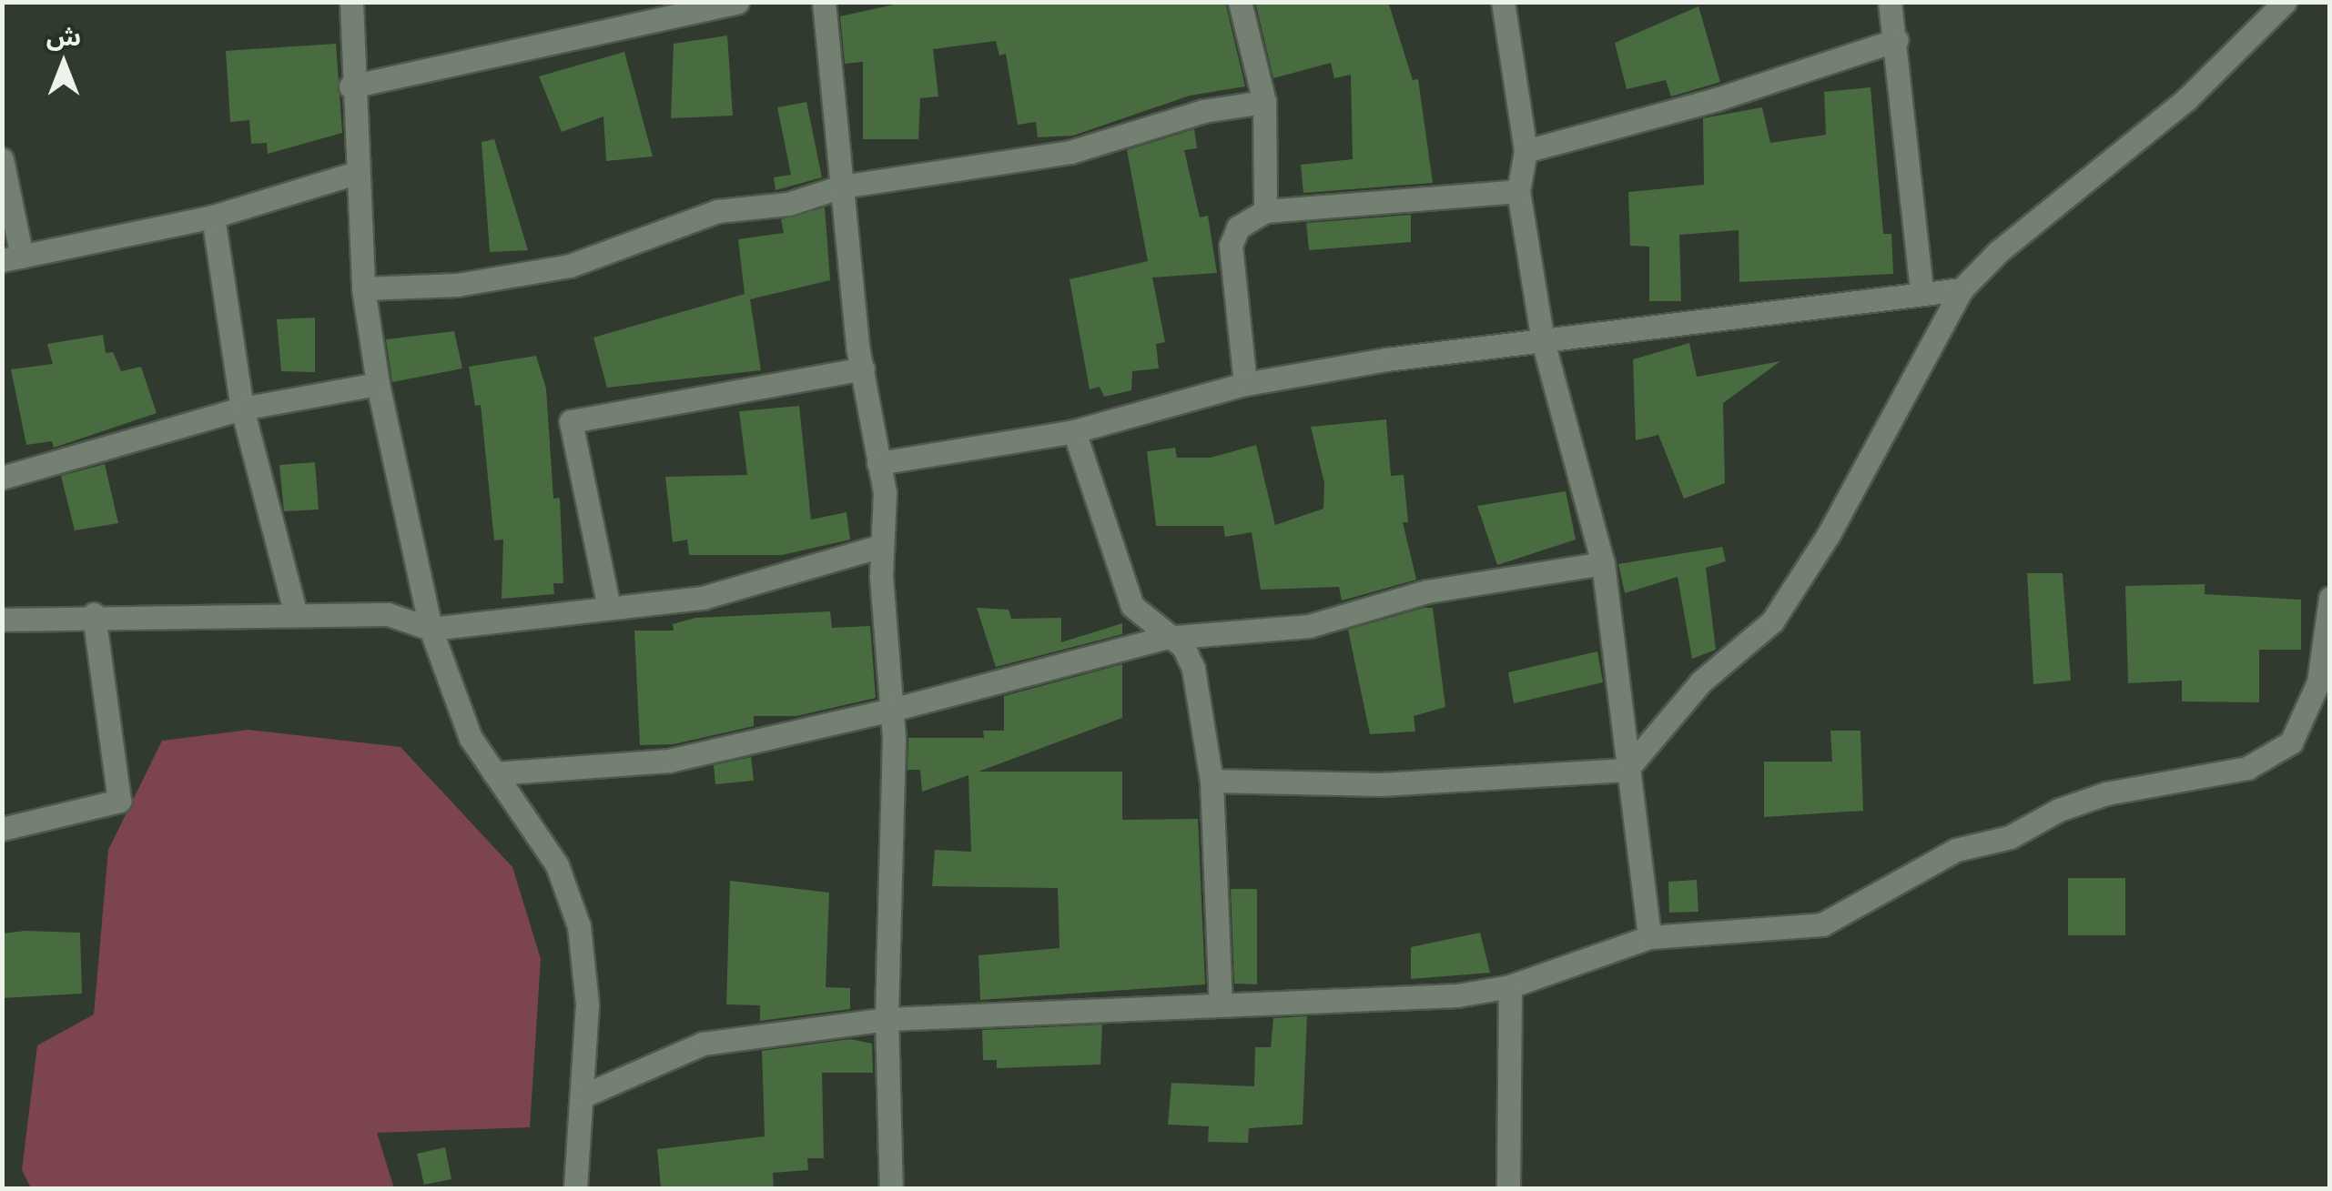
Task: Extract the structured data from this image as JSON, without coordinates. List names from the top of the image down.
{
  "north": "top"
}
